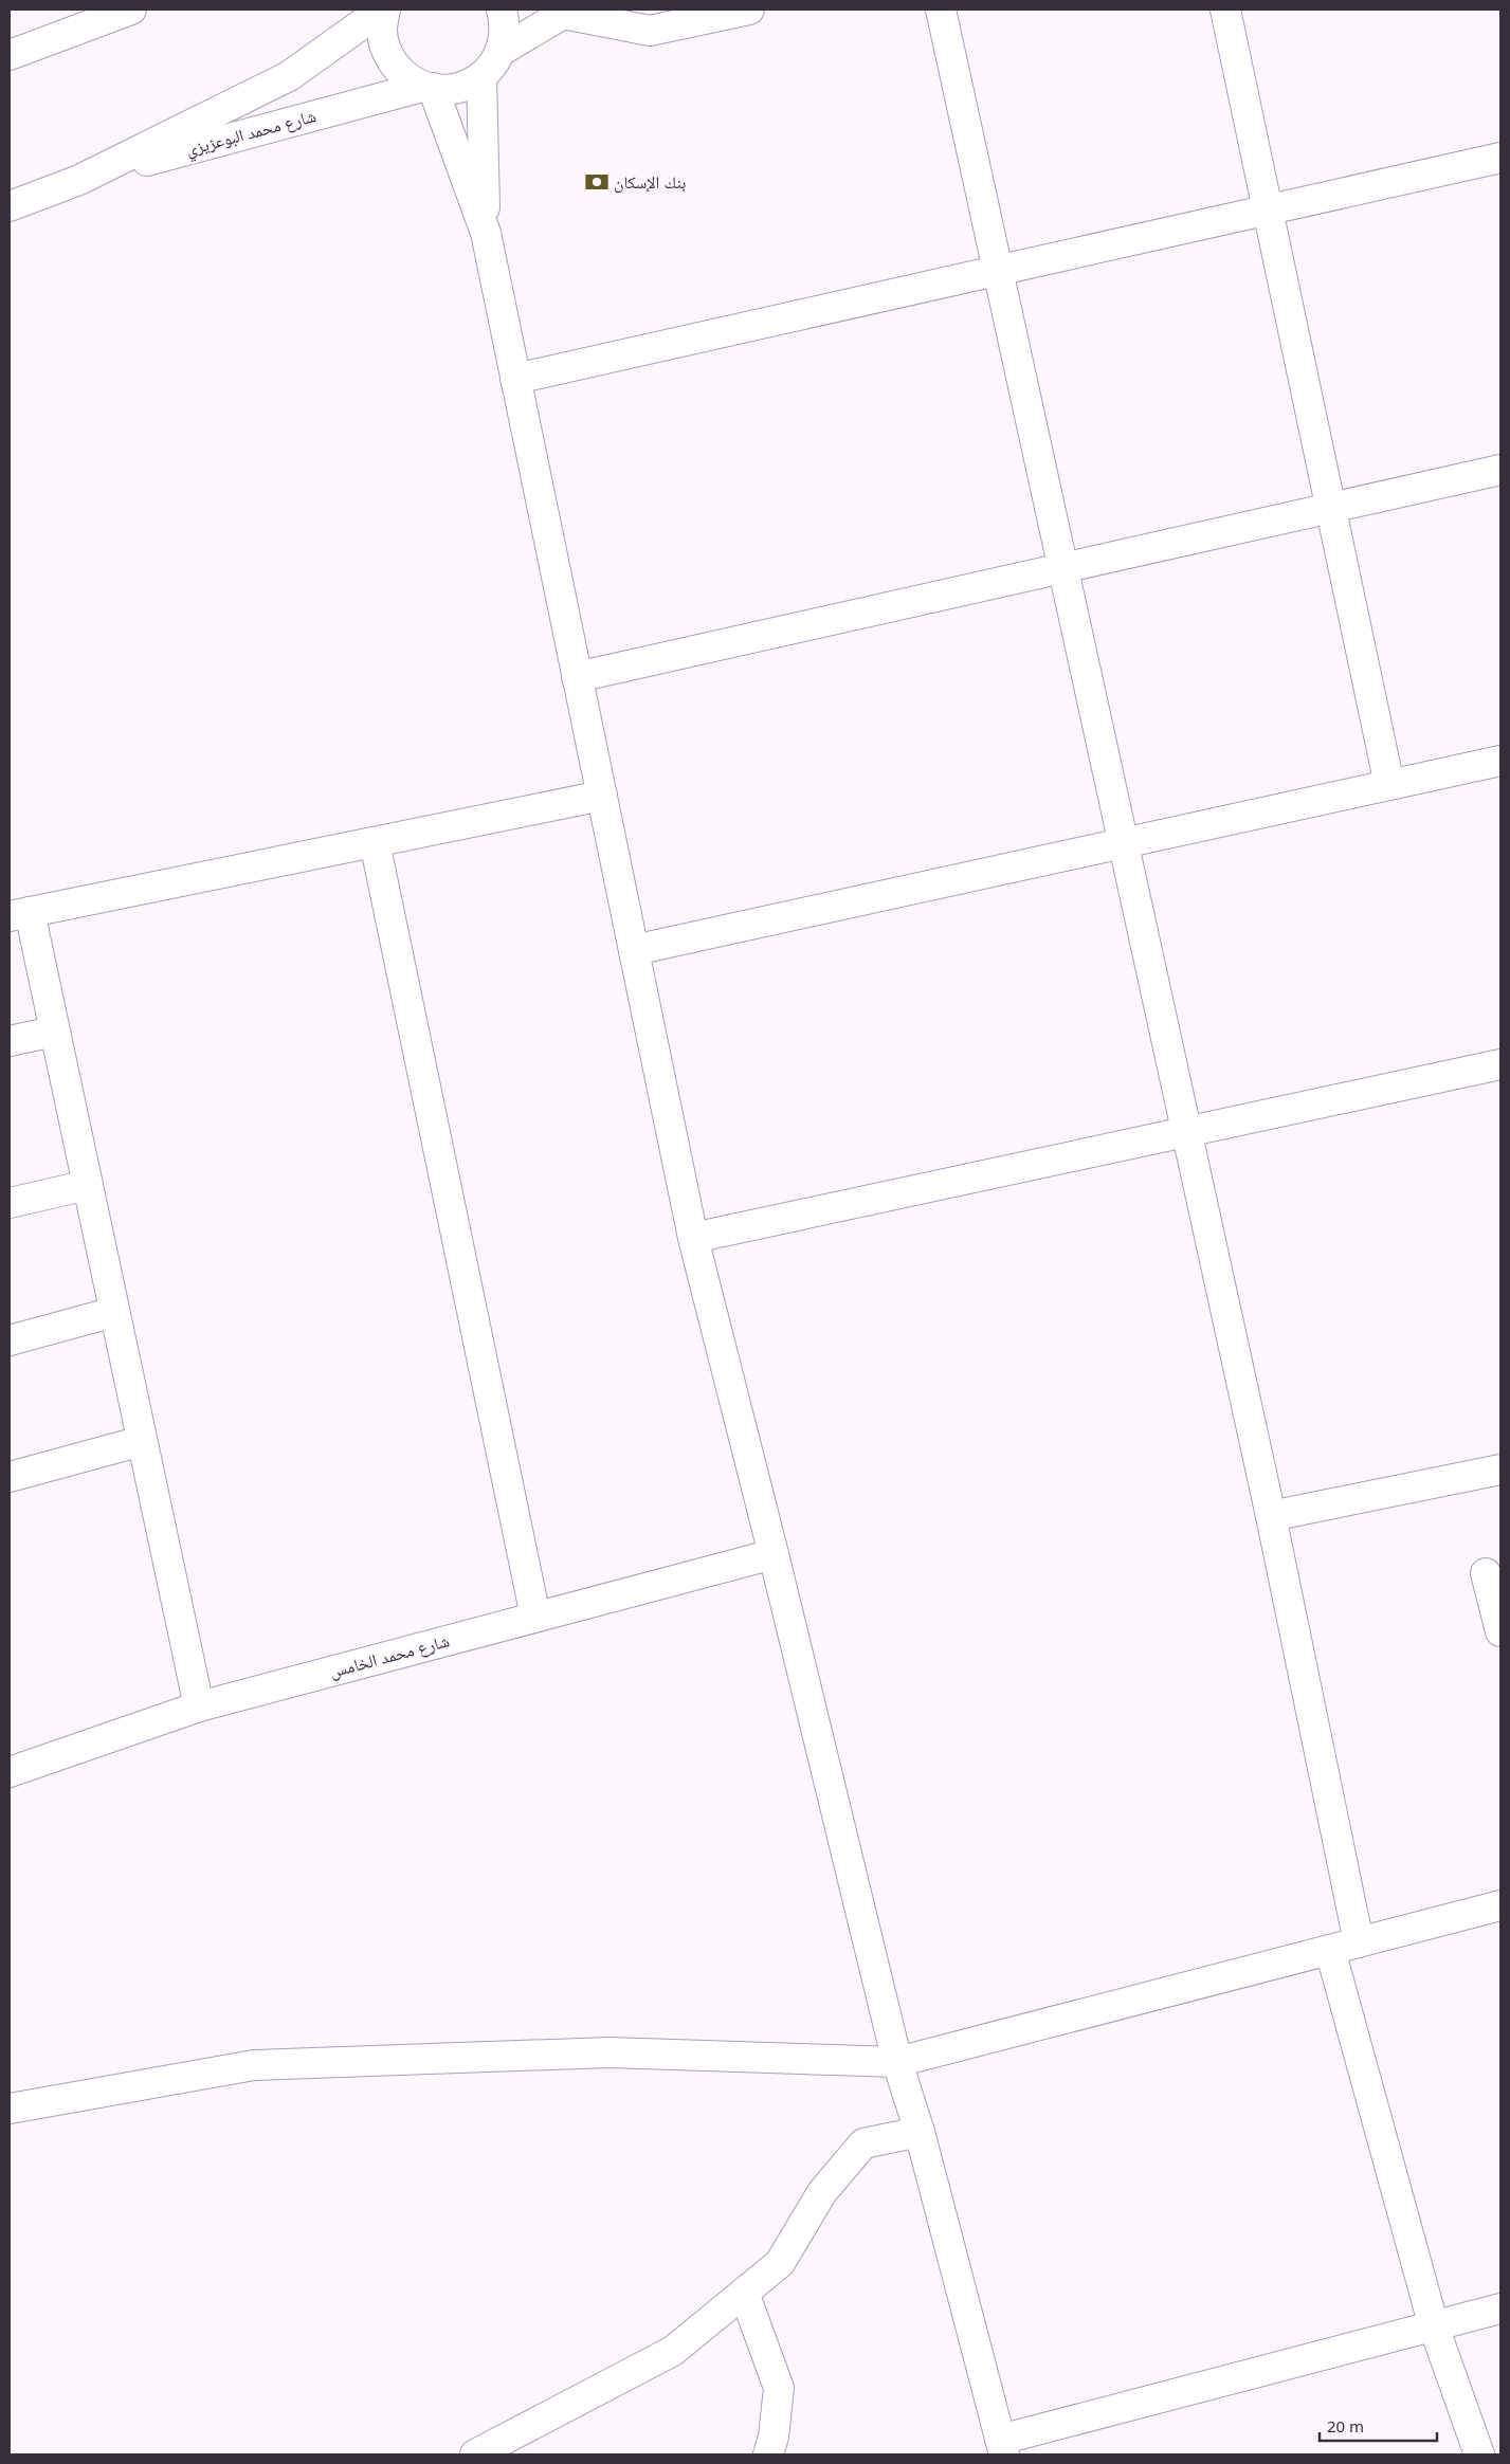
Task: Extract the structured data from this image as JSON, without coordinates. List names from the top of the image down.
{
  "streets": {
    "street": ["شارع محمد البوعزيزي", "شارع محمد الخامس"]
  },
  "places": {
    "bank": ["بنك الإسكان"]
  },
  "scale_bar": "20 m"
}
